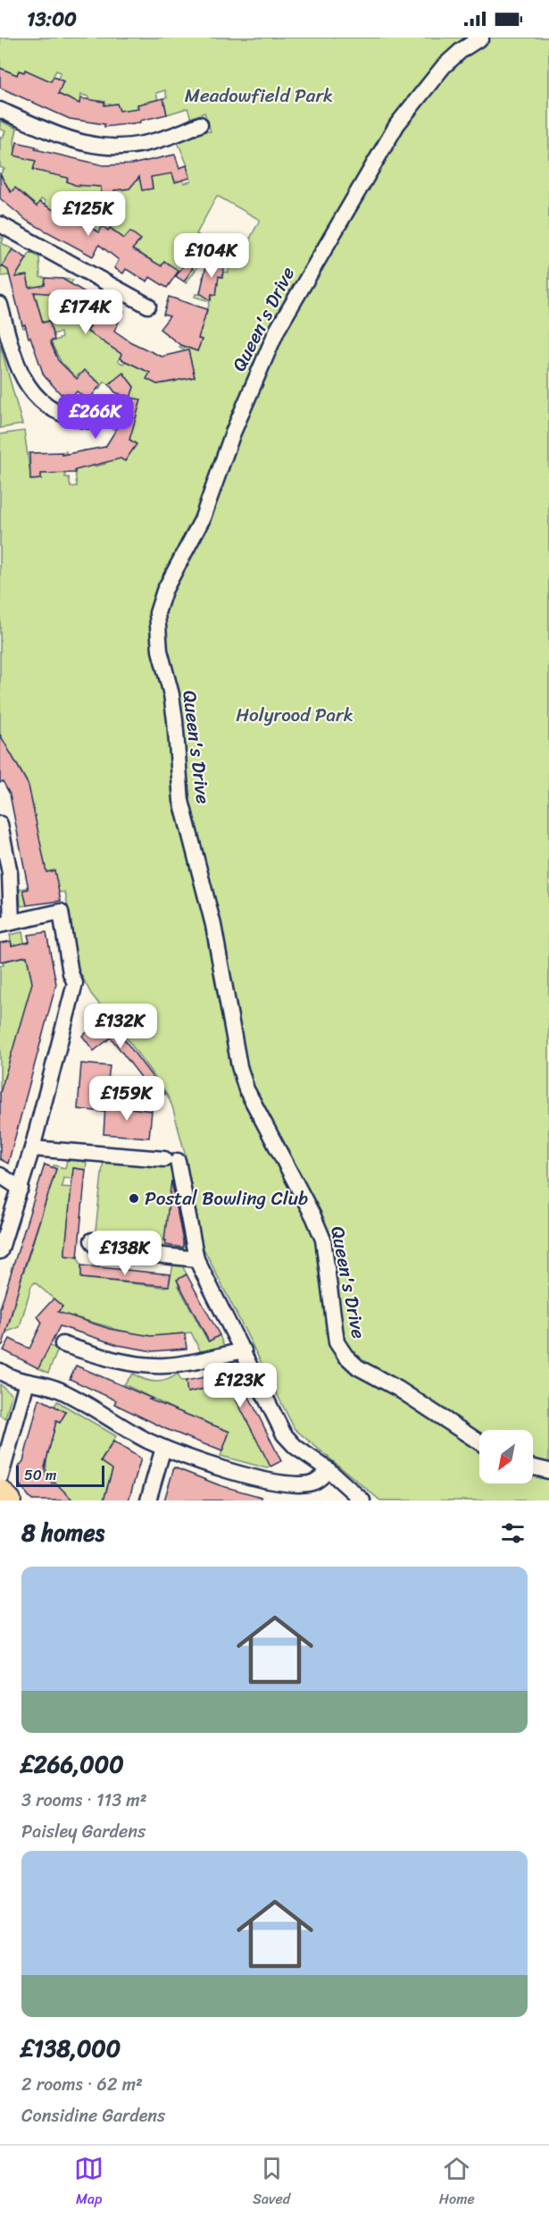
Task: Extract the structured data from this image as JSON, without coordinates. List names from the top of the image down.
{
  "streets": {
    "street": ["Queen's Drive"]
  },
  "parks": ["Meadowfield Park", "Holyrood Park"],
  "places": ["Postal Bowling Club"],
  "scale_bar": "50 m",
  "north": "bottom left",
  "page": {
    "status": "13:00",
    "price": [
      "£125K",
      "£104K",
      "£174K",
      "£266K",
      "£132K",
      "£159K",
      "£138K",
      "£123K"
    ],
    "scale": "50 m",
    "heading": "8 homes",
    "list": [
      {
        "name": "£266,000",
        "note": "3 rooms · 113 m² · Paisley Gardens"
      },
      {
        "name": "£138,000",
        "note": "2 rooms · 62 m² · Considine Gardens"
      }
    ],
    "tabs": ["Map", "Saved", "Home"]
  }
}
